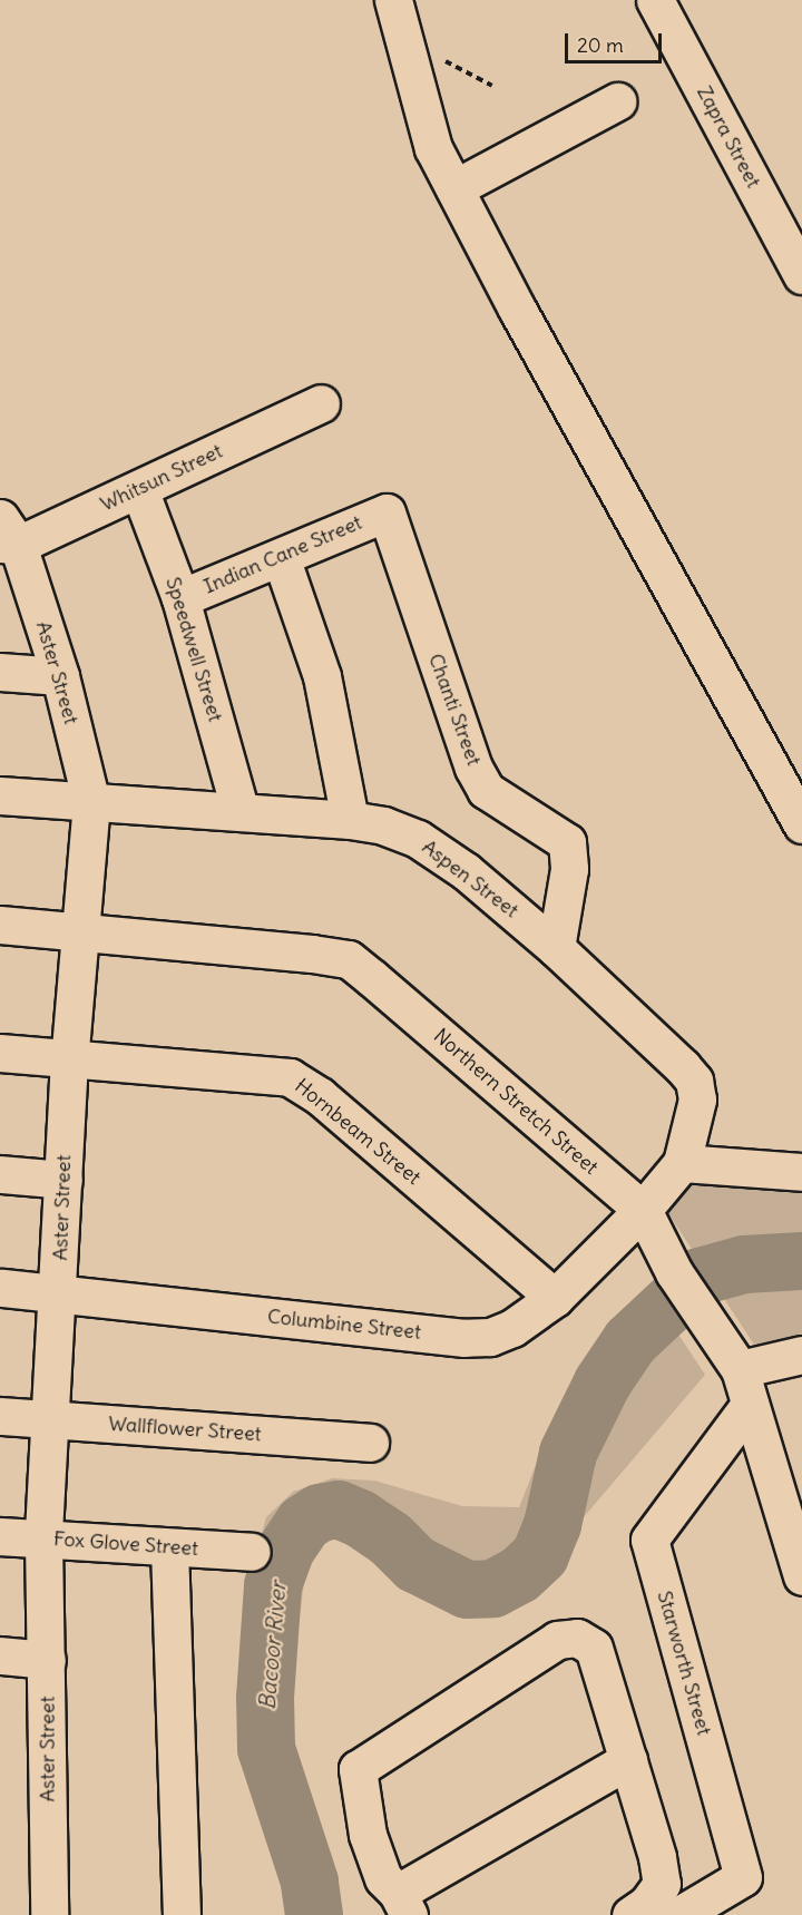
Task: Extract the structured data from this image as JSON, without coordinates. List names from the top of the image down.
{
  "streets": {
    "street": [
      "Zapra Street",
      "Whitsun Street",
      "Indian Cane Street",
      "Speedwell Street",
      "Aster Street",
      "Chanti Street",
      "Aspen Street",
      "Northern Stretch Street",
      "Hornbeam Street",
      "Columbine Street",
      "Wallflower Street",
      "Fox Glove Street",
      "Starworth Street"
    ]
  },
  "crossings": [
    ["Whitsun Street", "Speedwell Street"],
    ["Whitsun Street", "Aster Street"],
    ["Indian Cane Street", "Speedwell Street"],
    ["Indian Cane Street", "Chanti Street"],
    ["Speedwell Street", "Aspen Street"],
    ["Aster Street", "Aspen Street"],
    ["Aster Street", "Northern Stretch Street"],
    ["Aster Street", "Hornbeam Street"],
    ["Aster Street", "Columbine Street"],
    ["Aster Street", "Wallflower Street"],
    ["Aster Street", "Fox Glove Street"],
    ["Chanti Street", "Aspen Street"],
    ["Aspen Street", "Northern Stretch Street"],
    ["Aspen Street", "Columbine Street"],
    ["Northern Stretch Street", "Columbine Street"],
    ["Northern Stretch Street", "Starworth Street"],
    ["Hornbeam Street", "Columbine Street"]
  ],
  "water": ["Bacoor River"],
  "scale_bar": "20 m"
}
